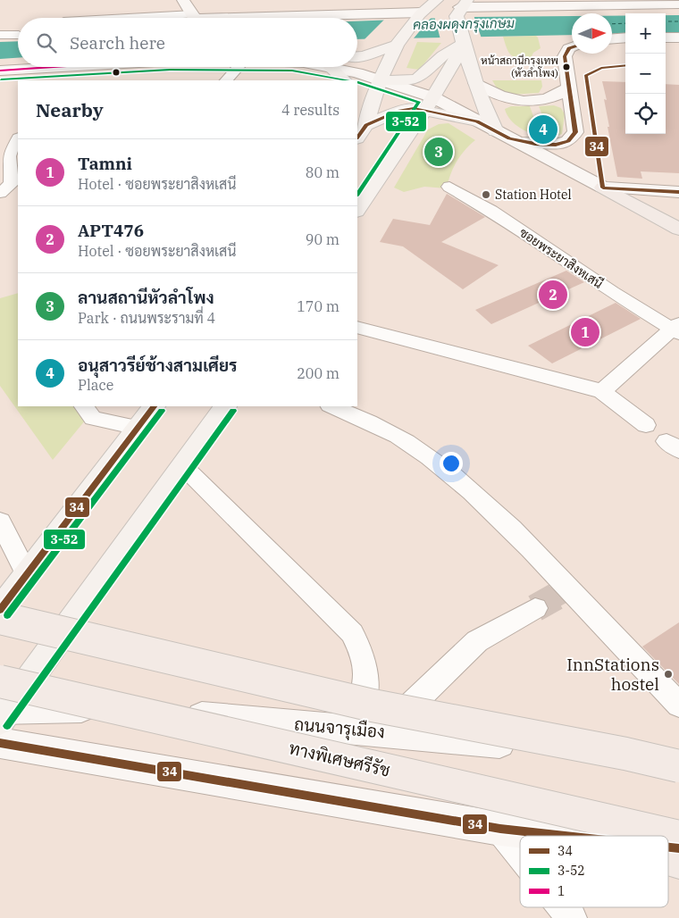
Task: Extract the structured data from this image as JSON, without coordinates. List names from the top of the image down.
{
  "streets": {
    "highway": ["ทางพิเศษศรีรัช"],
    "main road": ["ถนนจารุเมือง"],
    "street": ["ซอยพระยาสิงหเสนี"]
  },
  "crossings": [
    ["ถนนจารุเมือง", "ทางพิเศษศรีรัช"]
  ],
  "water": ["คลองผดุงกรุงเกษม"],
  "places": ["หน้าสถานีกรุงเทพ (หัวลำโพง)", "Station Hotel", "InnStations hostel"],
  "lines": ["transit line 34", "transit line 1", "transit line 3-52"],
  "legend": ["34", "3-52", "1"],
  "north": "right",
  "page": {
    "map_buttons": ["+", "−"],
    "search": "Search here",
    "heading": ["Nearby", "4 results"],
    "pins": [
      "4",
      "3",
      "2",
      "1"
    ],
    "list": [
      {
        "mark": "1",
        "name": "Tamni",
        "note": "Hotel · ซอยพระยาสิงหเสนี",
        "value": "80 m"
      },
      {
        "mark": "2",
        "name": "APT476",
        "note": "Hotel · ซอยพระยาสิงหเสนี",
        "value": "90 m"
      },
      {
        "mark": "3",
        "name": "ลานสถานีหัวลำโพง",
        "note": "Park · ถนนพระรามที่ 4",
        "value": "170 m"
      },
      {
        "mark": "4",
        "name": "อนุสาวรีย์ช้างสามเศียร",
        "note": "Place",
        "value": "200 m"
      }
    ]
  }
}
